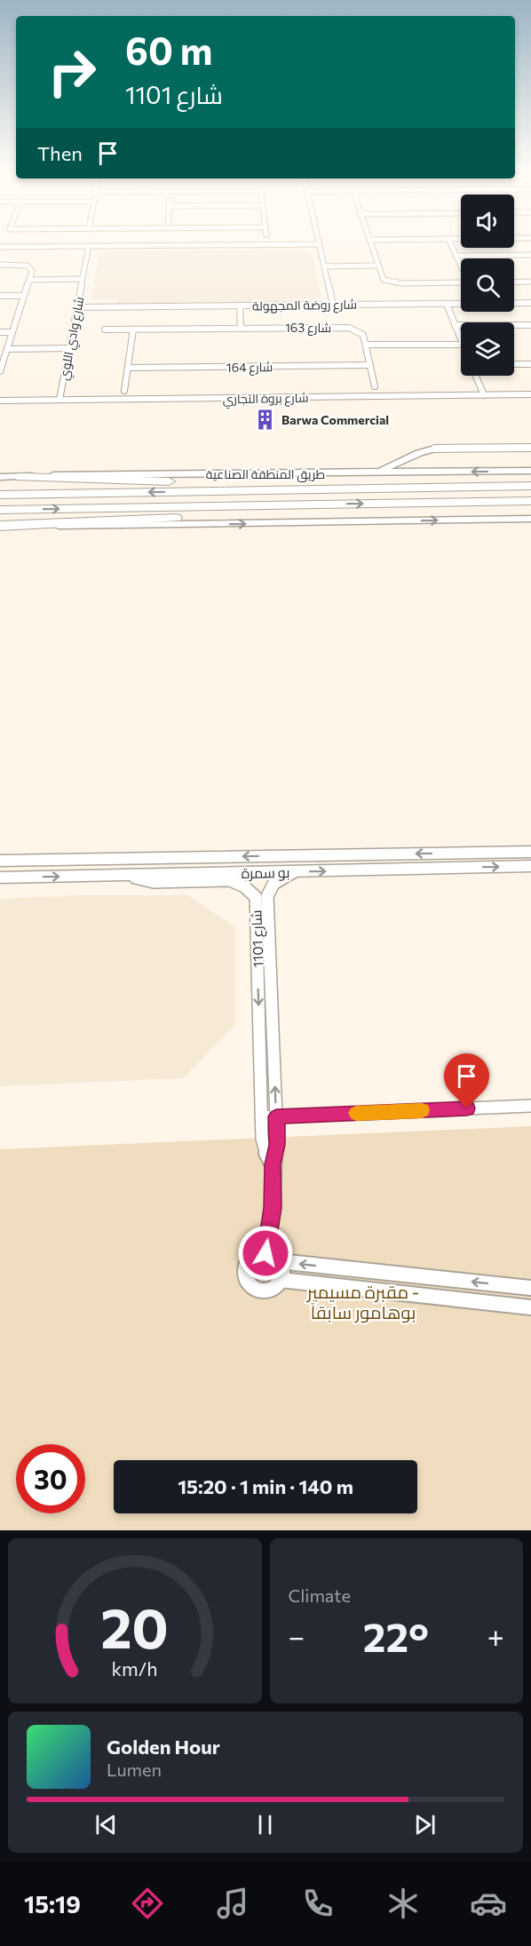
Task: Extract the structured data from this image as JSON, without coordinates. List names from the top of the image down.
{
  "streets": {
    "highway": ["طريق المنطقة الصناعية"],
    "street": [
      "شارع روضة المجهولة",
      "شارع 163",
      "شارع وادي اللوي",
      "شارع 164",
      "شارع بروة التجاري",
      "بو سمرة",
      "شارع 1101"
    ]
  },
  "crossings": [
    ["شارع روضة المجهولة", "شارع وادي اللوي"],
    ["شارع وادي اللوي", "شارع بروة التجاري"],
    ["بو سمرة", "شارع 1101"]
  ],
  "parks": ["مقبرة مسيمير - بوهامور سابقاً"],
  "places": {
    "building": ["Barwa Commercial"]
  },
  "page": {
    "turn": ["60 m", "شارع 1101"],
    "then": "Then",
    "limit": "30",
    "trip": "15:20 · 1 min · 140 m",
    "tile": "Climate",
    "heat": ["−", "22°", "+"],
    "song": ["Golden Hour", "Lumen"],
    "tabs": "15:19",
    "gauge": ["20", "km/h"]
  }
}
